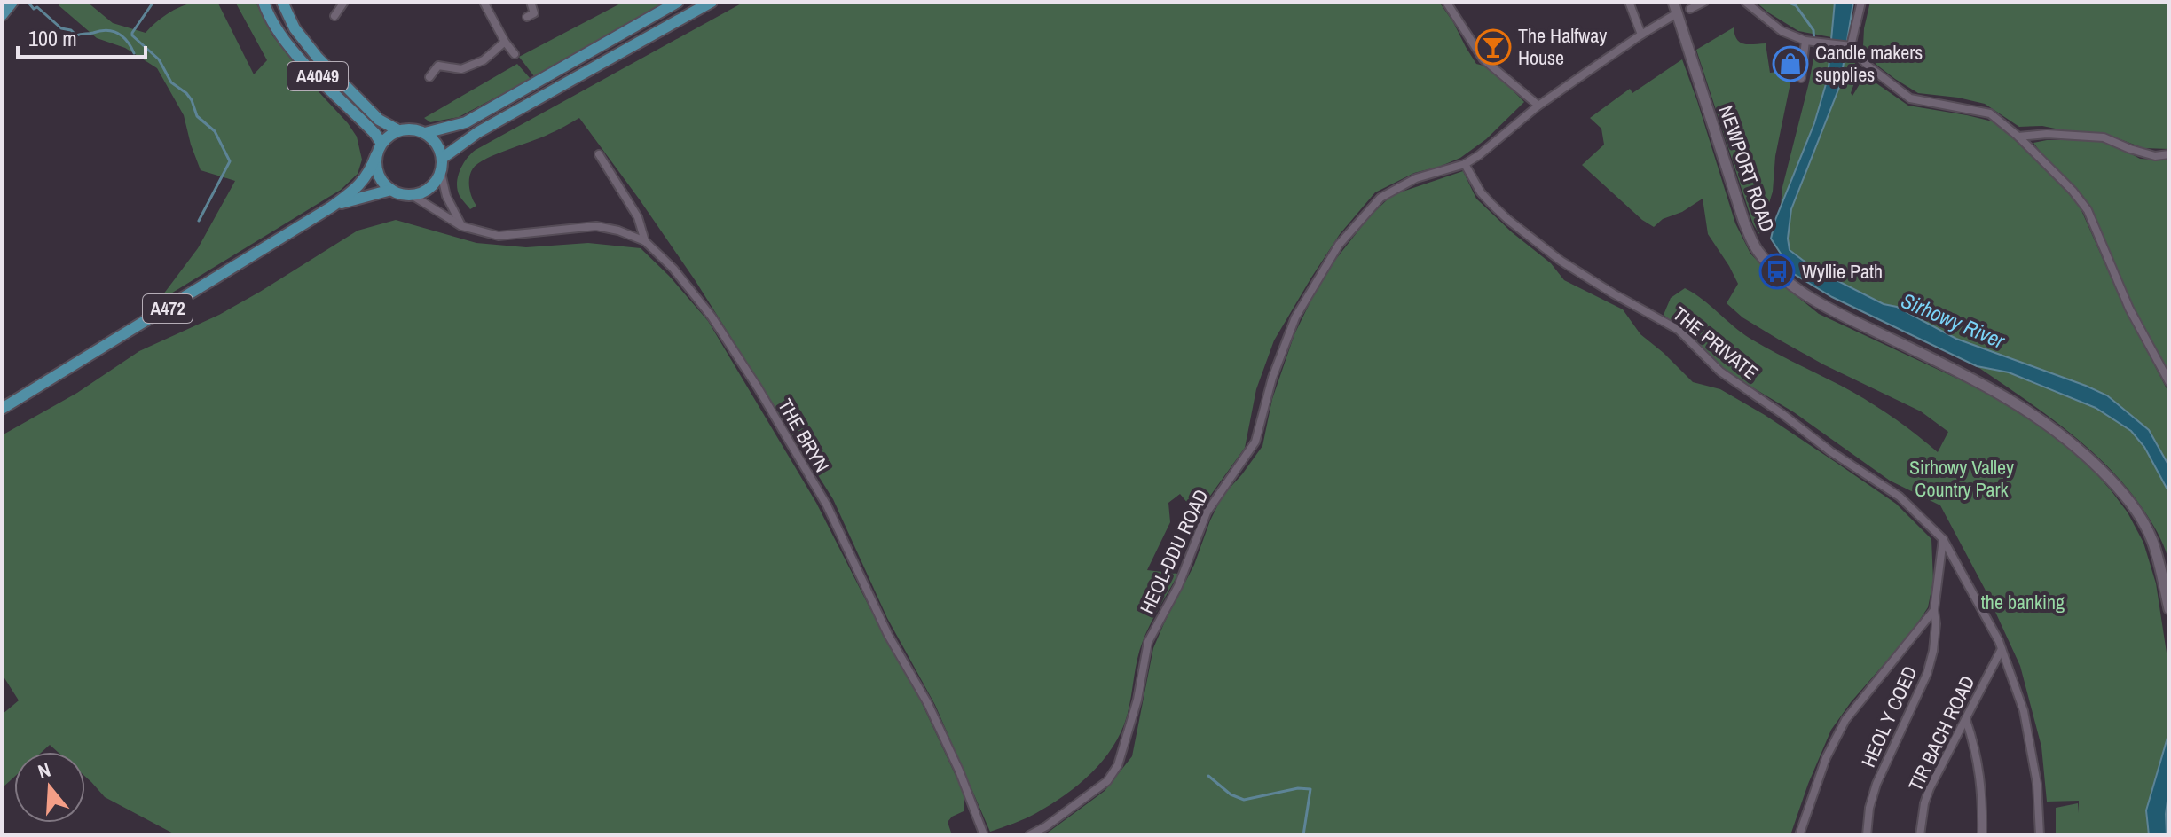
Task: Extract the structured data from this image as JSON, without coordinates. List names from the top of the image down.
{
  "streets": {
    "main road": ["A4049", "NEWPORT ROAD", "A472"],
    "street": [
      "THE PRIVATE",
      "THE BRYN",
      "HEOL-DDU ROAD",
      "HEOL Y COED",
      "TIR BACH ROAD"
    ]
  },
  "crossings": [
    ["A4049", "A472"],
    ["A4049", "THE BRYN"],
    ["A472", "THE BRYN"],
    ["THE PRIVATE", "HEOL-DDU ROAD"],
    ["THE PRIVATE", "HEOL Y COED"],
    ["THE PRIVATE", "TIR BACH ROAD"]
  ],
  "water": ["Sirhowy River"],
  "parks": ["Sirhowy Valley Country Park", "the banking"],
  "places": {
    "bar": ["The Halfway House"],
    "shop": ["Candle makers supplies"],
    "bus stop": ["Wyllie Path"]
  },
  "scale_bar": "100 m",
  "north": "top"
}
